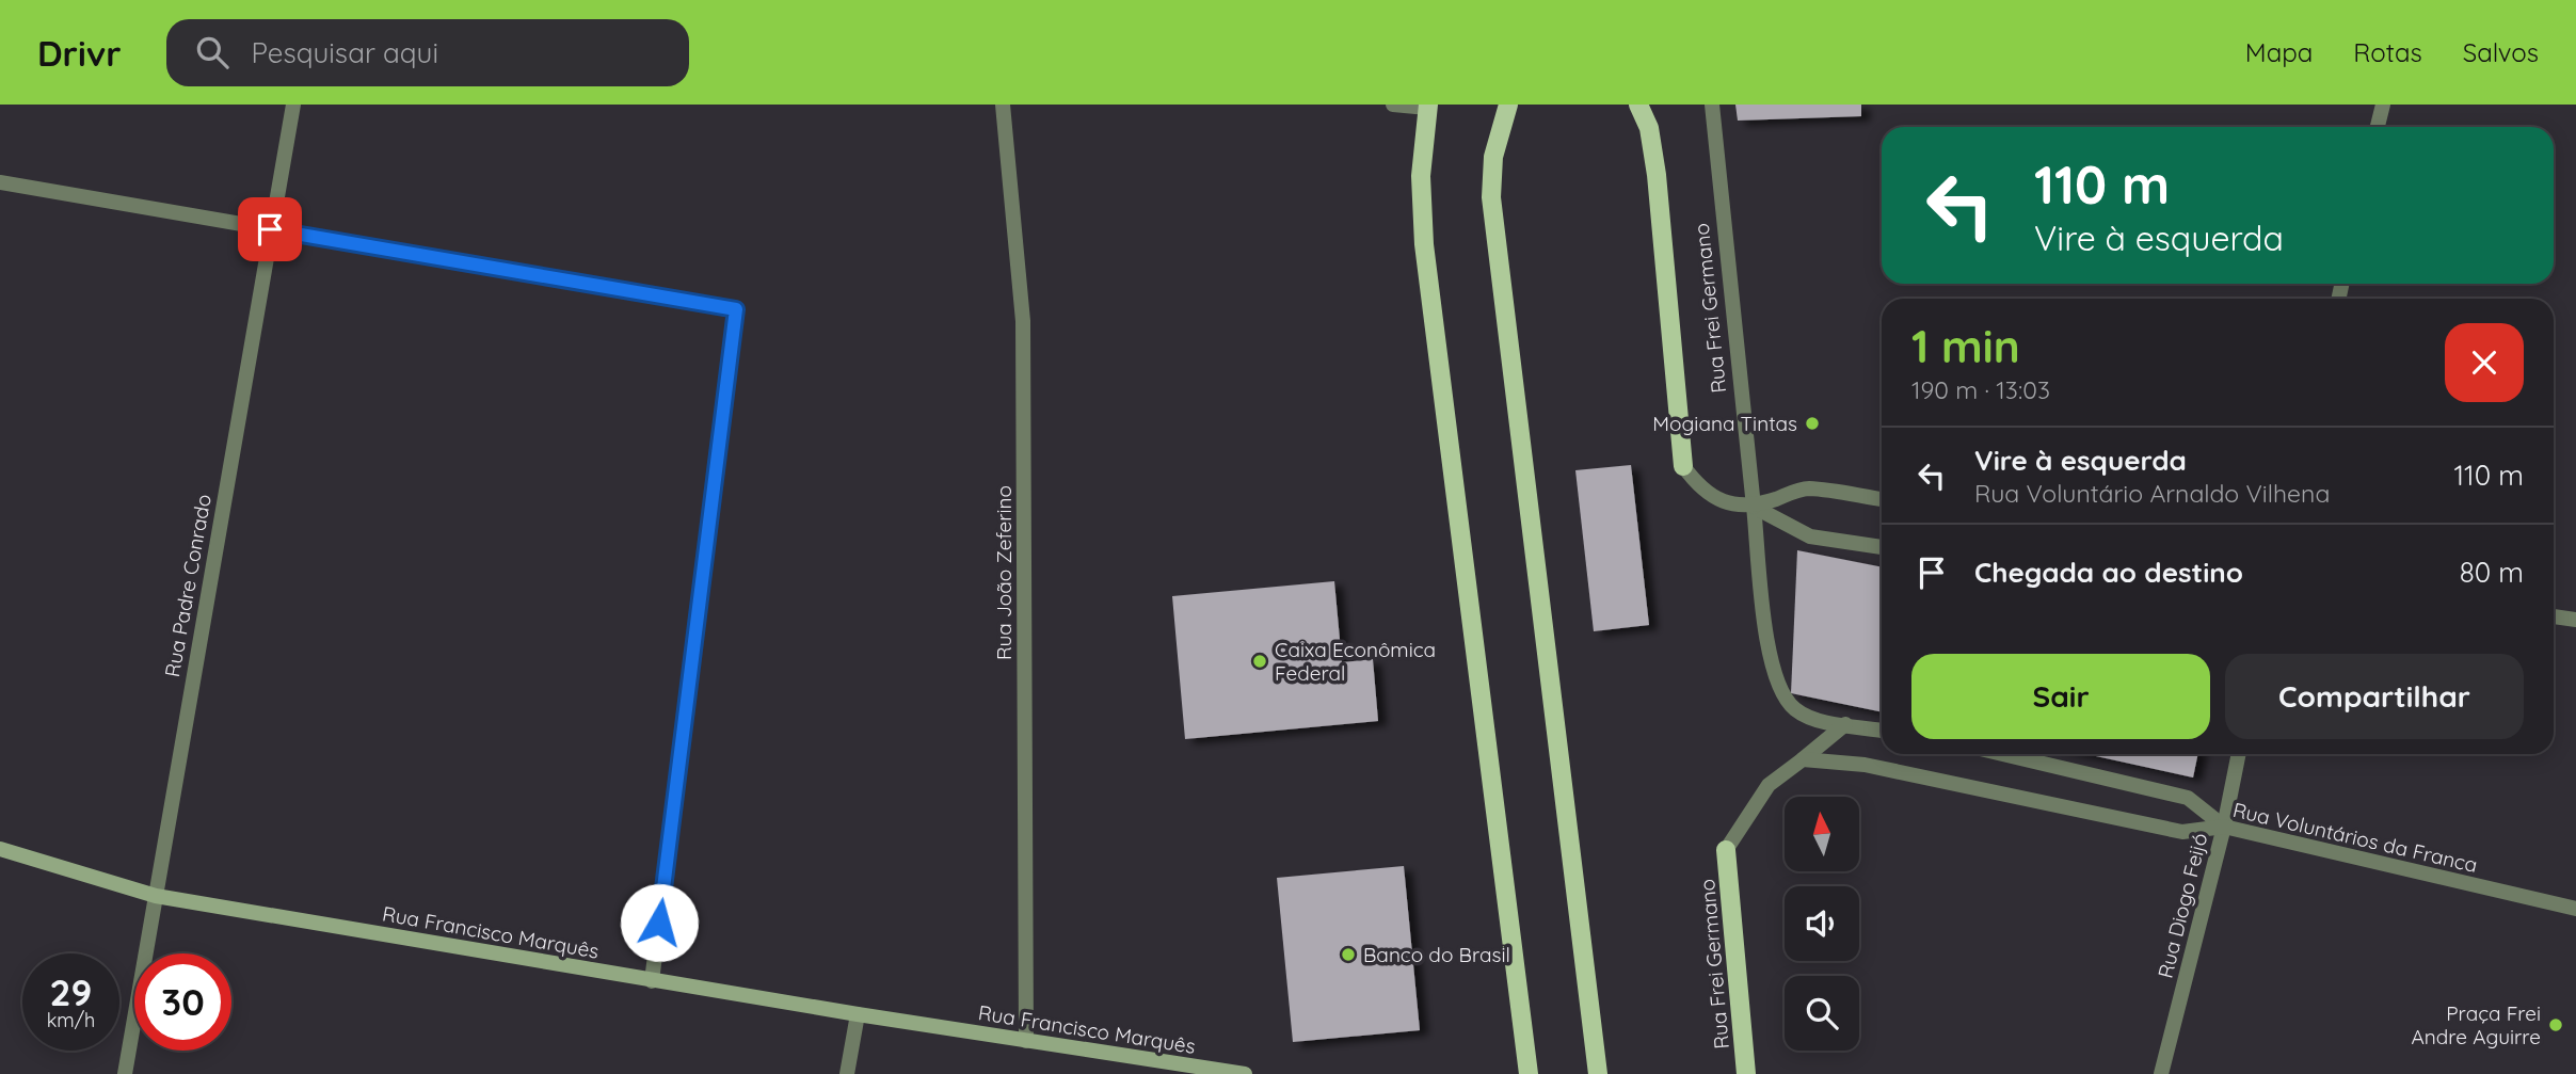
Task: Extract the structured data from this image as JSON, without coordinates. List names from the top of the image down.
{
  "streets": {
    "main road": ["Rua Frei Germano", "Rua Francisco Marquês"],
    "street": [
      "Rua João Zeferino",
      "Rua Padre Conrado",
      "Rua Voluntários da Franca",
      "Rua Diogo Feijó"
    ]
  },
  "crossings": [
    ["Rua João Zeferino", "Rua Francisco Marquês"],
    ["Rua Padre Conrado", "Rua Francisco Marquês"],
    ["Rua Voluntários da Franca", "Rua Diogo Feijó"]
  ],
  "places": [
    "Mogiana Tintas",
    "Caixa Econômica Federal",
    "Banco do Brasil",
    "Praça Frei Andre Aguirre"
  ],
  "north": "top",
  "page": {
    "header": "Drivr",
    "search": "Pesquisar aqui",
    "nav": ["Mapa", "Rotas", "Salvos"],
    "turn": ["110 m", "Vire à esquerda"],
    "heading": ["1 min", "190 m · 13:03"],
    "list": [
      {
        "name": "Vire à esquerda",
        "note": "Rua Voluntário Arnaldo Vilhena",
        "value": "110 m"
      },
      {
        "name": "Chegada ao destino",
        "value": "80 m"
      }
    ],
    "buttons": ["Sair", "Compartilhar"],
    "speed": "29 km/h",
    "limit": "30"
  }
}
